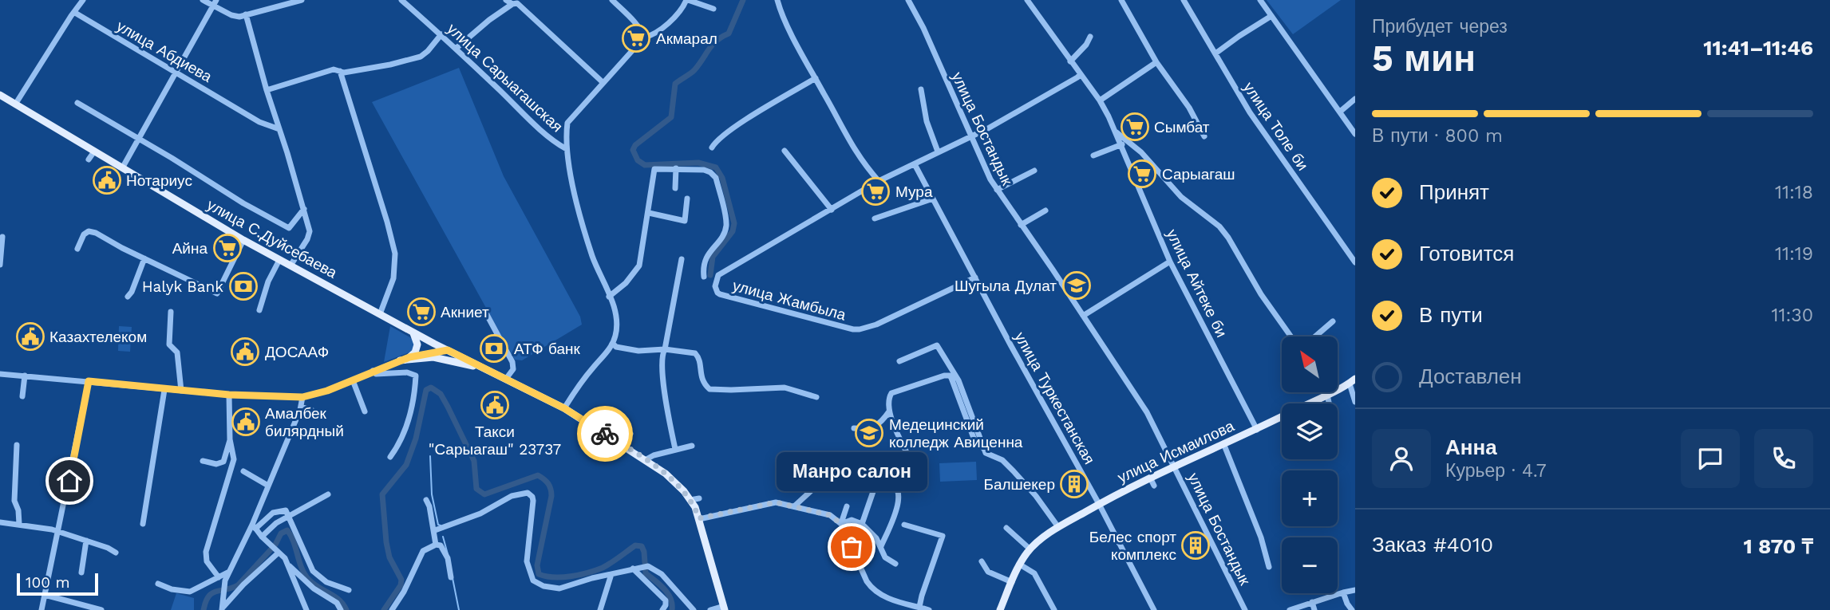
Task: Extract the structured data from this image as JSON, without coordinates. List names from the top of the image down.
{
  "streets": {
    "main road": ["улица С.Дуйсебаева", "улица Исмаилова"],
    "street": [
      "улица Абдиева",
      "улица Сарыагашская",
      "улица Толе би",
      "улица Бостандык",
      "улица Айтеке би",
      "улица Жамбыла",
      "улица Туркестанская"
    ]
  },
  "crossings": [
    ["улица Бостандык", "улица Исмаилова"],
    ["улица Айтеке би", "улица Исмаилова"],
    ["улица Жамбыла", "улица Туркестанская"],
    ["улица Туркестанская", "улица Исмаилова"]
  ],
  "places": {
    "supermarket": [
      "Акмарал",
      "Сымбат",
      "Сарыагаш",
      "Мура",
      "Айна",
      "Акниет"
    ],
    "public building": [
      "Нотариус",
      "Казахтелеком",
      "ДОСААФ",
      "Такси \"Сарыагаш\" 23737",
      "Амалбек билярдный"
    ],
    "school or university": ["Шугыла Дулат", "Медецинский колледж Авиценна"],
    "bank": ["Halyk Bank", "АТФ банк"],
    "building": ["Балшекер", "Белес спорт комплекс"],
    "other": ["Манро салон"]
  },
  "scale_bar": "100 m",
  "north": "top left",
  "page": {
    "heading": ["5 мин", "Прибудет через", "11:41–11:46"],
    "panel": [
      "Анна",
      "Курьер · 4.7",
      "Заказ #4010",
      "1 870 ₸"
    ],
    "bar": "В пути · 800 m",
    "list": [
      ["Принят", "11:18"],
      ["Готовится", "11:19"],
      ["В пути", "11:30"],
      "Доставлен"
    ],
    "map_buttons": ["+", "−"],
    "bubble": "Манро салон",
    "scale": "100 m"
  }
}
